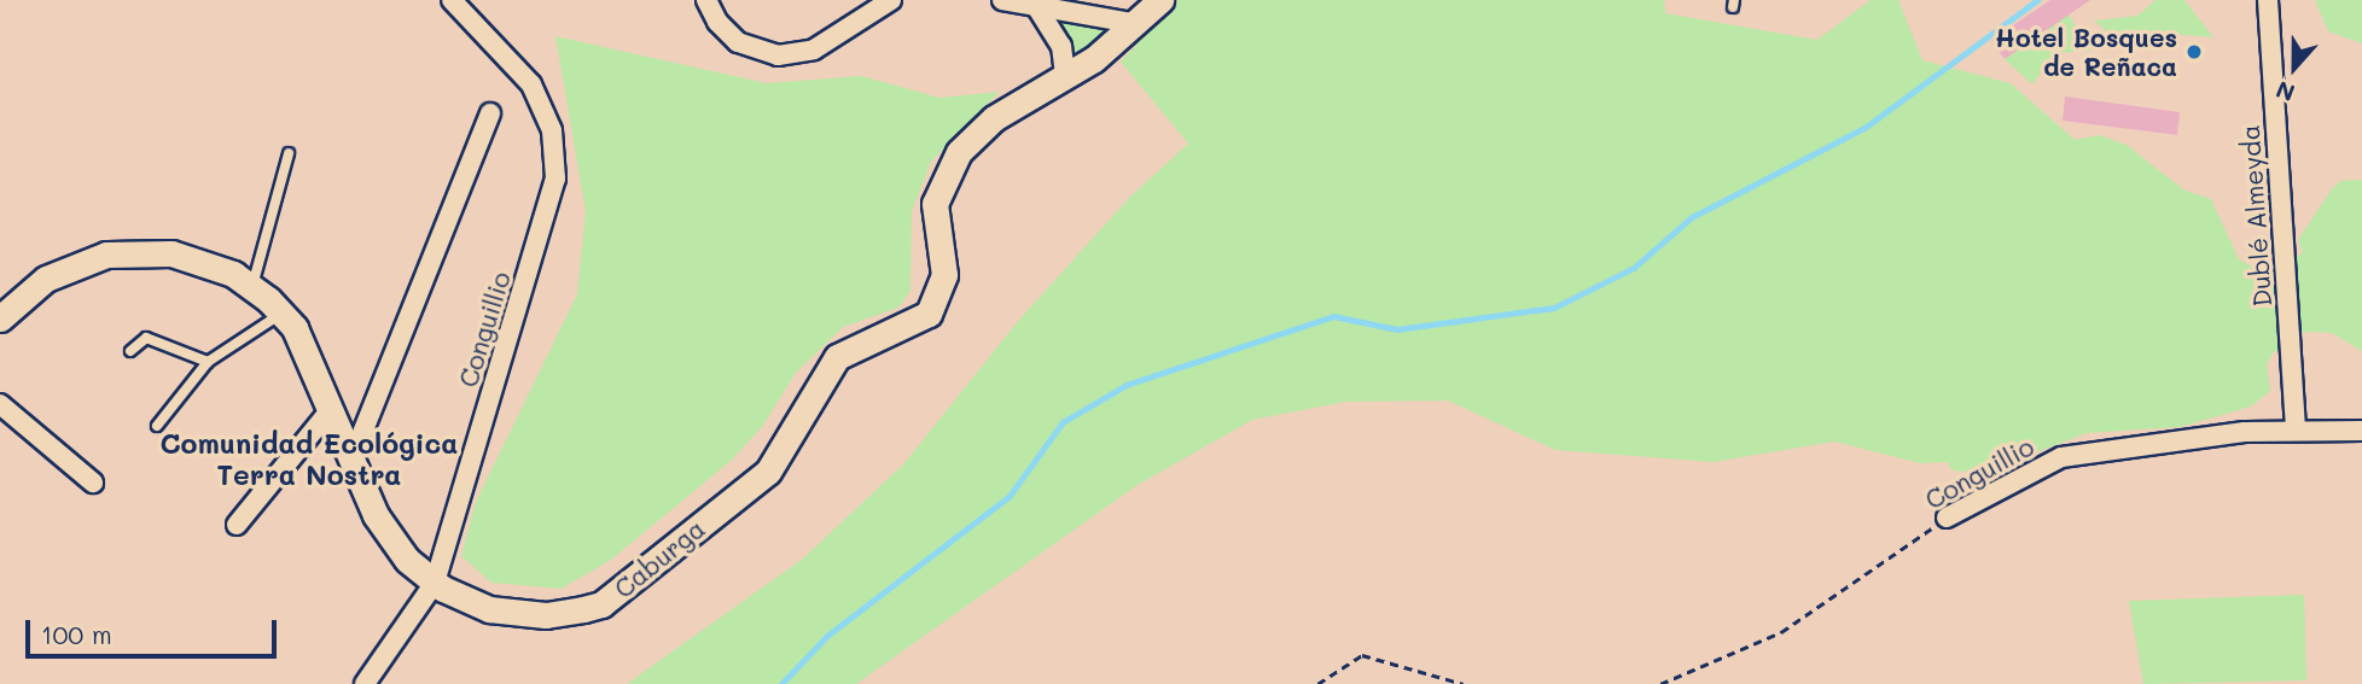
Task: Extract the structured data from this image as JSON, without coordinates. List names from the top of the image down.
{
  "streets": {
    "street": ["Dublé Almeyda", "Conguillio", "Caburga"]
  },
  "crossings": [
    ["Dublé Almeyda", "Conguillio"],
    ["Conguillio", "Caburga"]
  ],
  "districts": ["Comunidad Ecológica Terra Nostra"],
  "places": ["Hotel Bosques de Reñaca"],
  "scale_bar": "100 m",
  "north": "bottom"
}
